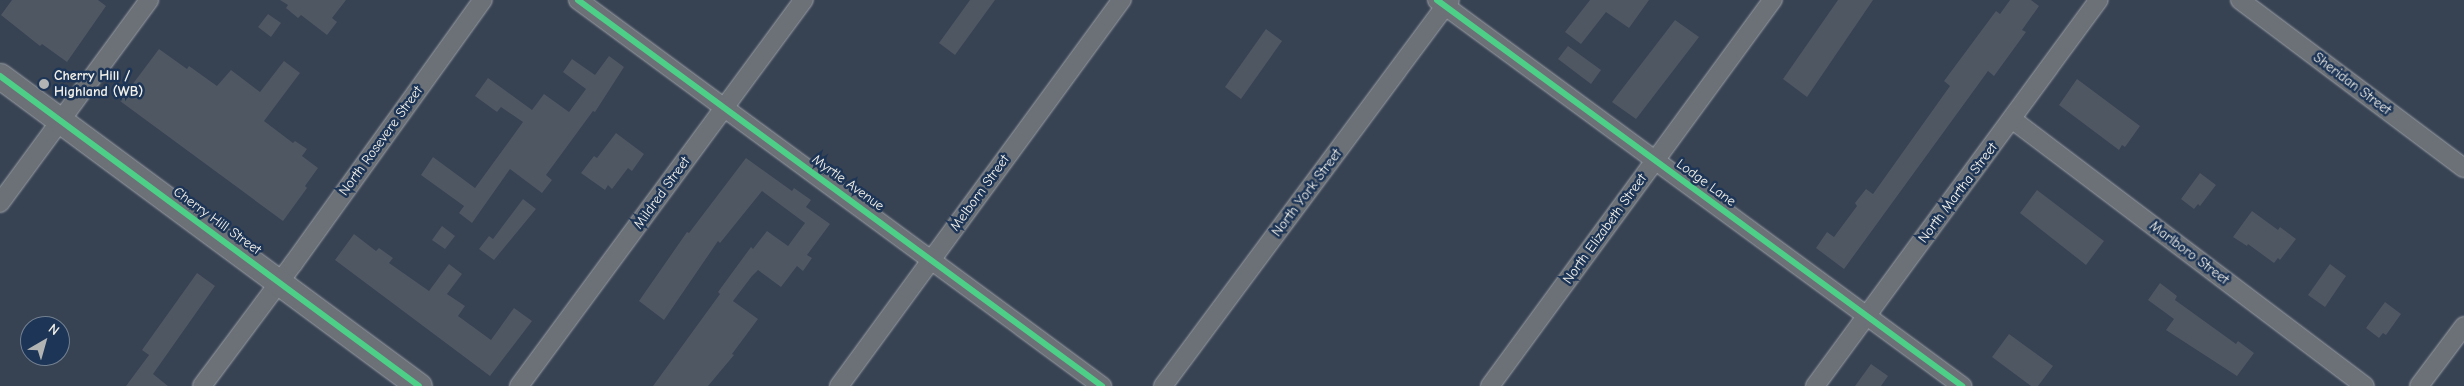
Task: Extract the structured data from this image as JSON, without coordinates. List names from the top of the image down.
{
  "streets": {
    "street": [
      "Sheridan Street",
      "North Rosevere Street",
      "Myrtle Avenue",
      "Lodge Lane",
      "Mildred Street",
      "Melborn Street",
      "North York Street",
      "North Martha Street",
      "Cherry Hill Street",
      "North Elizabeth Street",
      "Marlboro Street"
    ]
  },
  "crossings": [
    ["North Rosevere Street", "Cherry Hill Street"],
    ["Myrtle Avenue", "Mildred Street"],
    ["Myrtle Avenue", "Melborn Street"],
    ["Lodge Lane", "North York Street"],
    ["Lodge Lane", "North Martha Street"],
    ["Lodge Lane", "North Elizabeth Street"],
    ["North Martha Street", "Marlboro Street"]
  ],
  "places": ["Cherry Hill / Highland (WB)"],
  "north": "top right"
}
